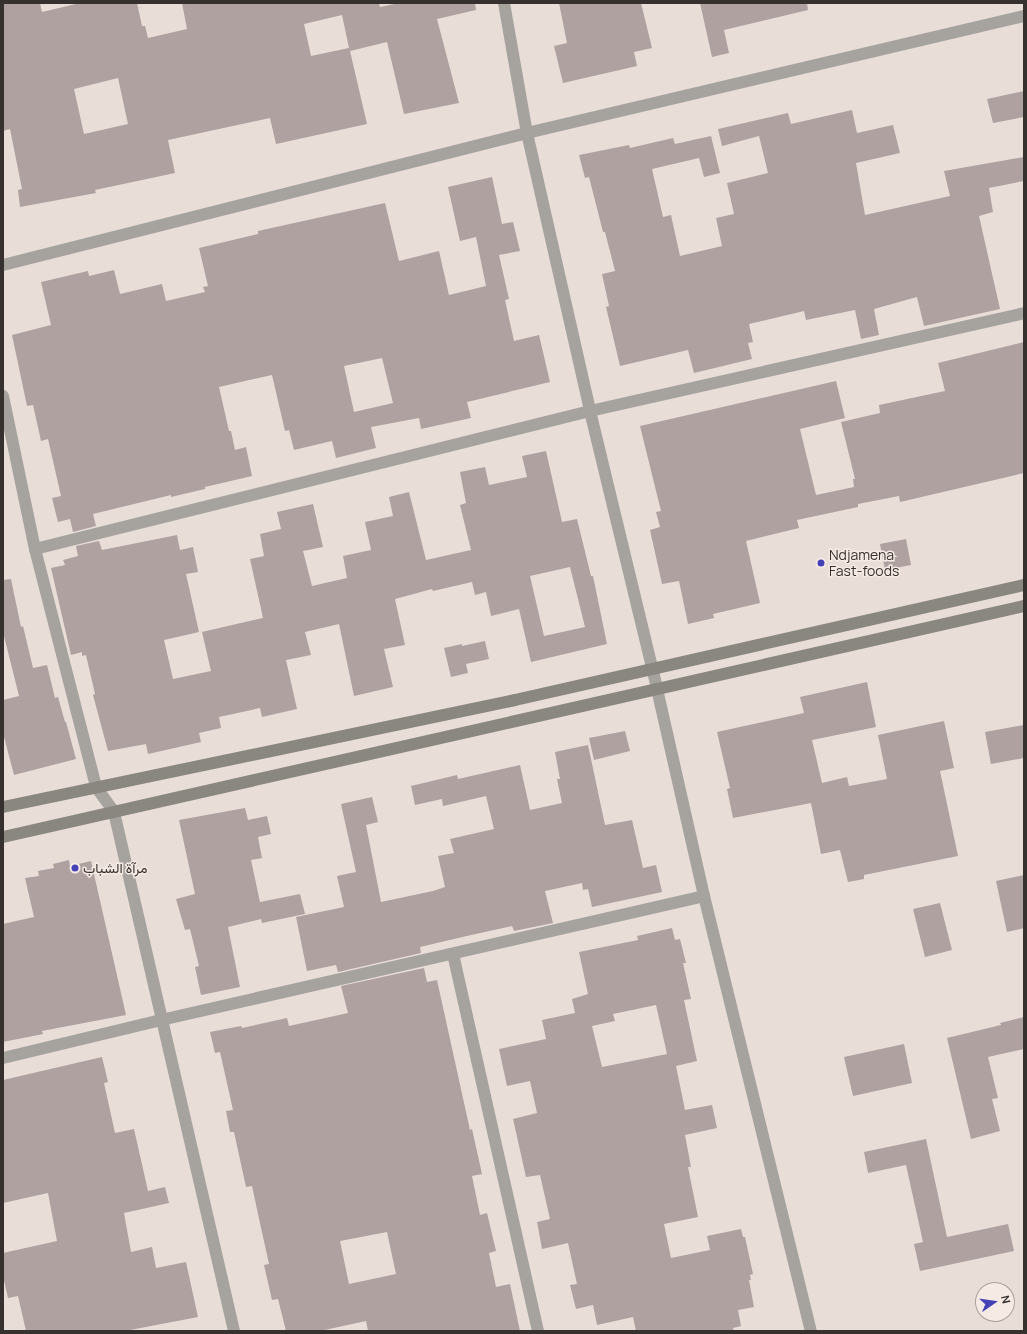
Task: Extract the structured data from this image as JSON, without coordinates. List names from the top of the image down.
{
  "places": ["Ndjamena Fast-foods", "مرآة الشباب"],
  "north": "right"
}
